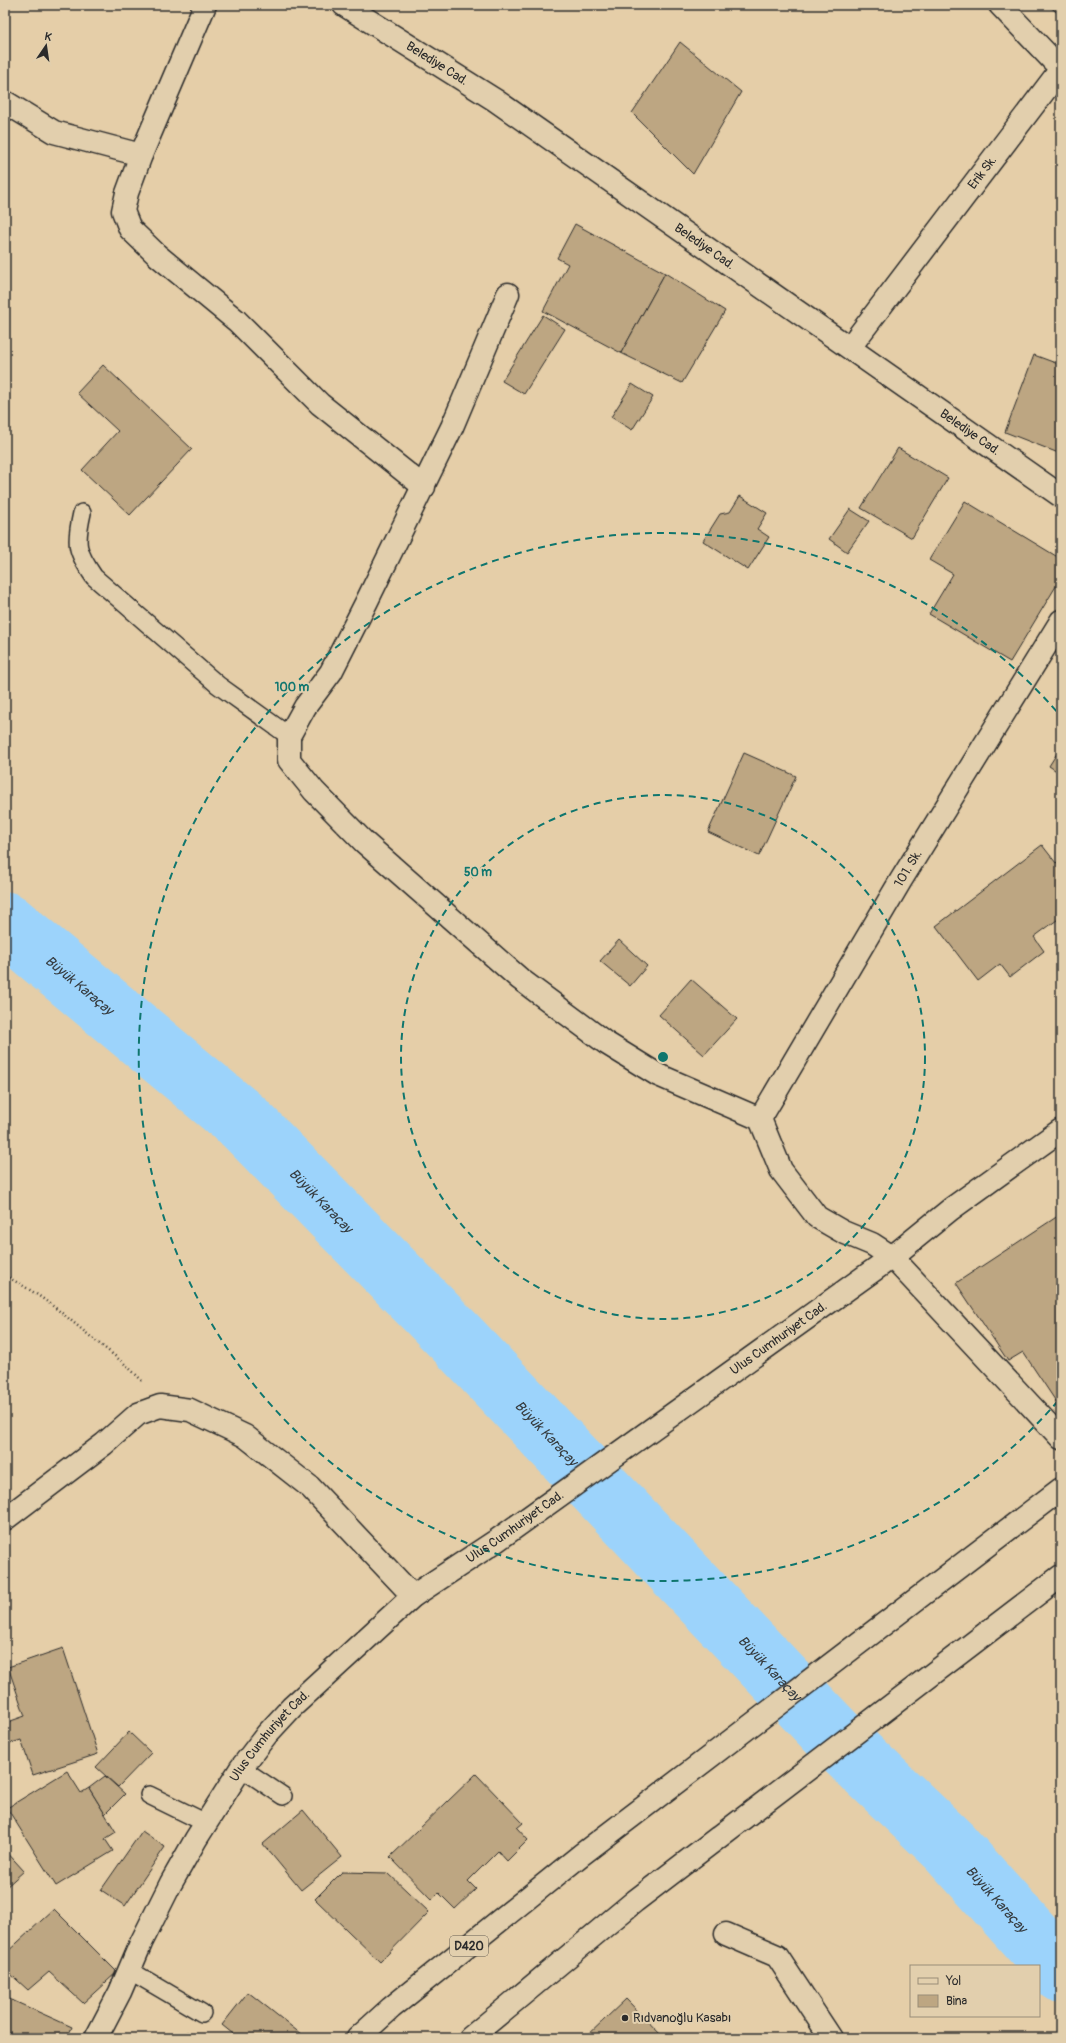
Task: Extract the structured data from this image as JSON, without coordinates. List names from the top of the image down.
{
  "streets": {
    "main road": [
      "Belediye Cad.",
      "Erik Sk.",
      "101. Sk.",
      "Ulus Cumhuriyet Cad.",
      "D420"
    ]
  },
  "crossings": [
    ["Belediye Cad.", "Erik Sk."]
  ],
  "water": ["Büyük Karaçay"],
  "places": ["Rıdvanoğlu Kasabı"],
  "legend": ["Yol", "Bina"],
  "north": "top",
  "rings": ["100 m", "50 m"]
}
